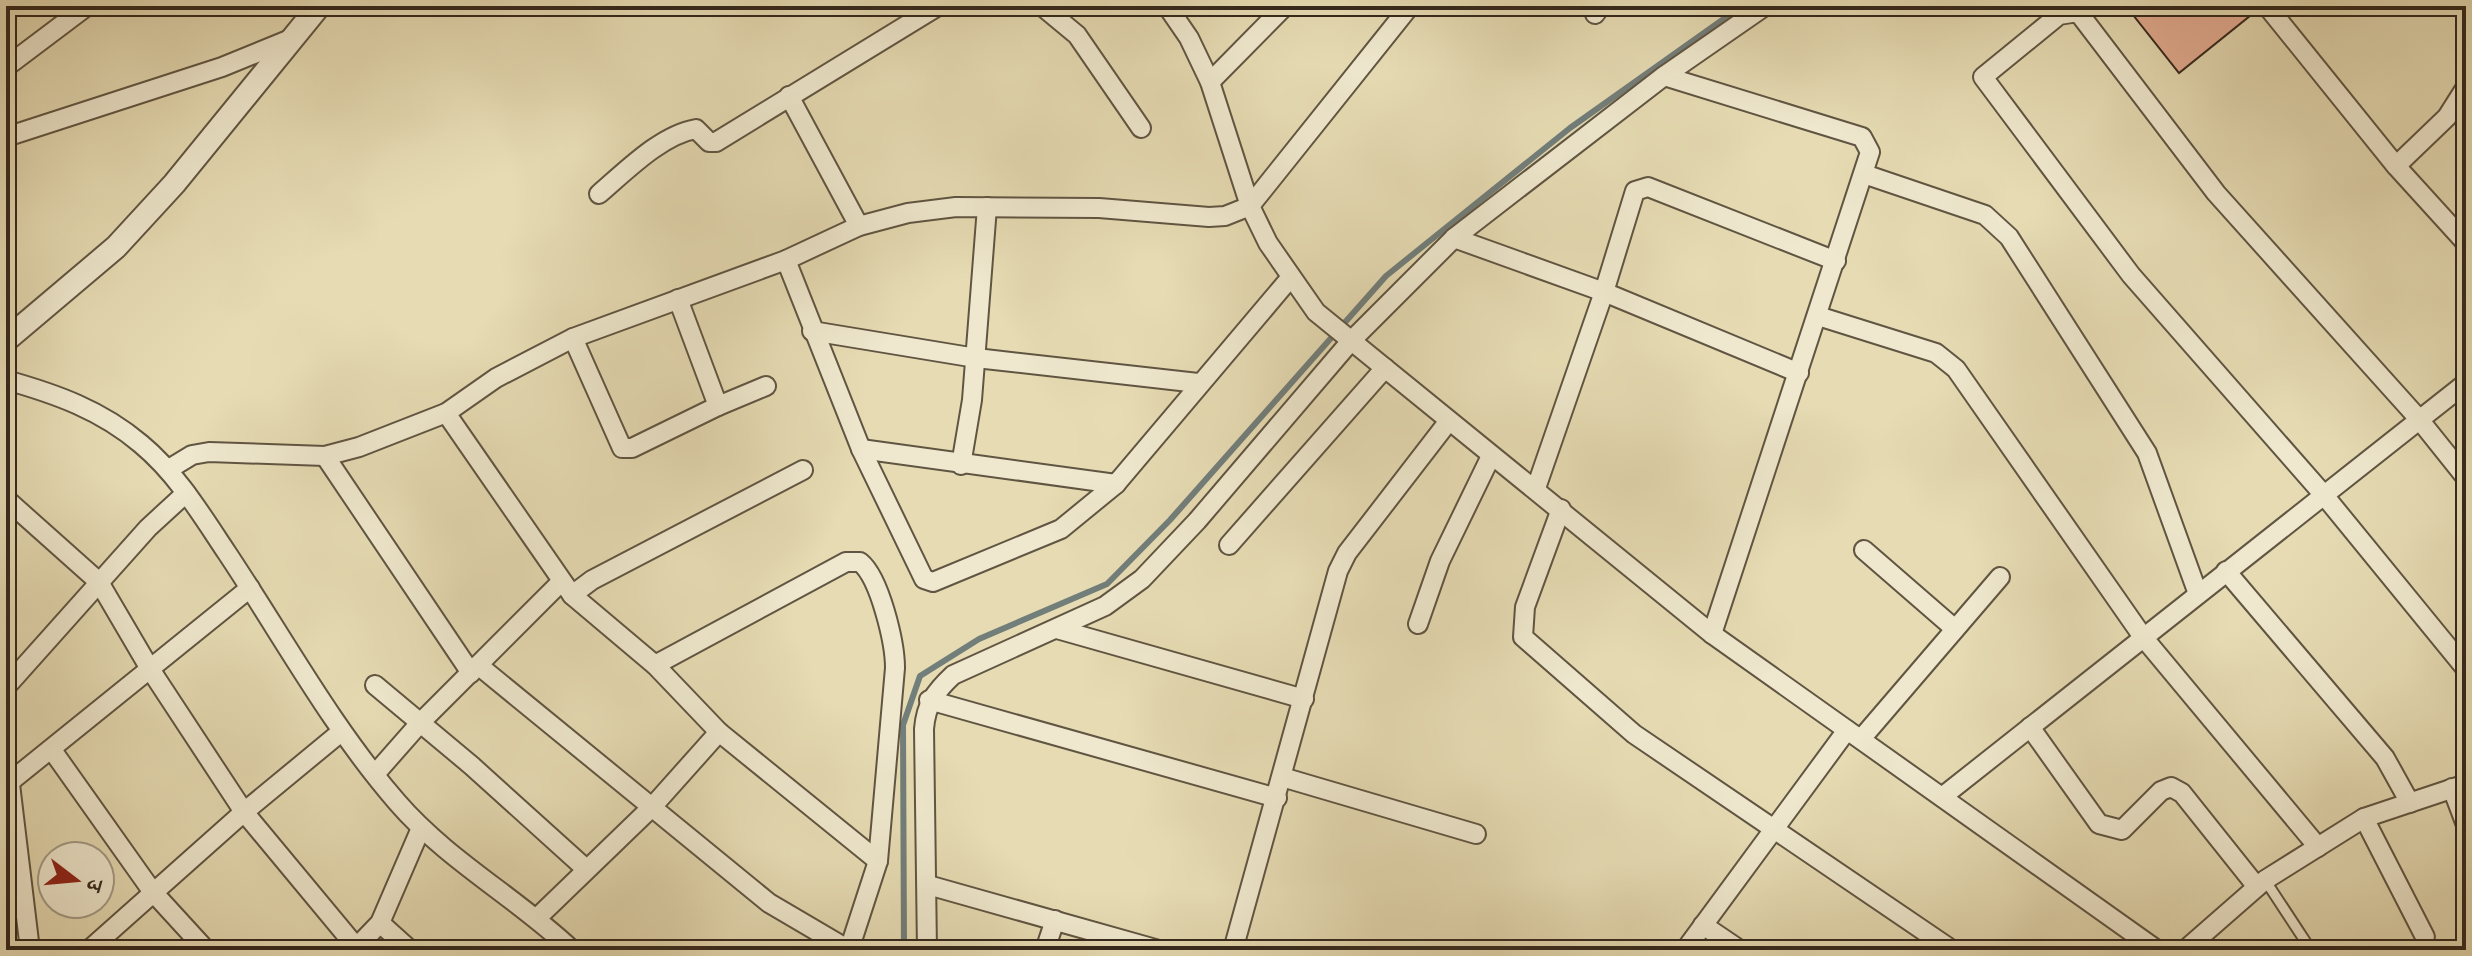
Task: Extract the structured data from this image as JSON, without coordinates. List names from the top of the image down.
{
  "north": "right"
}
